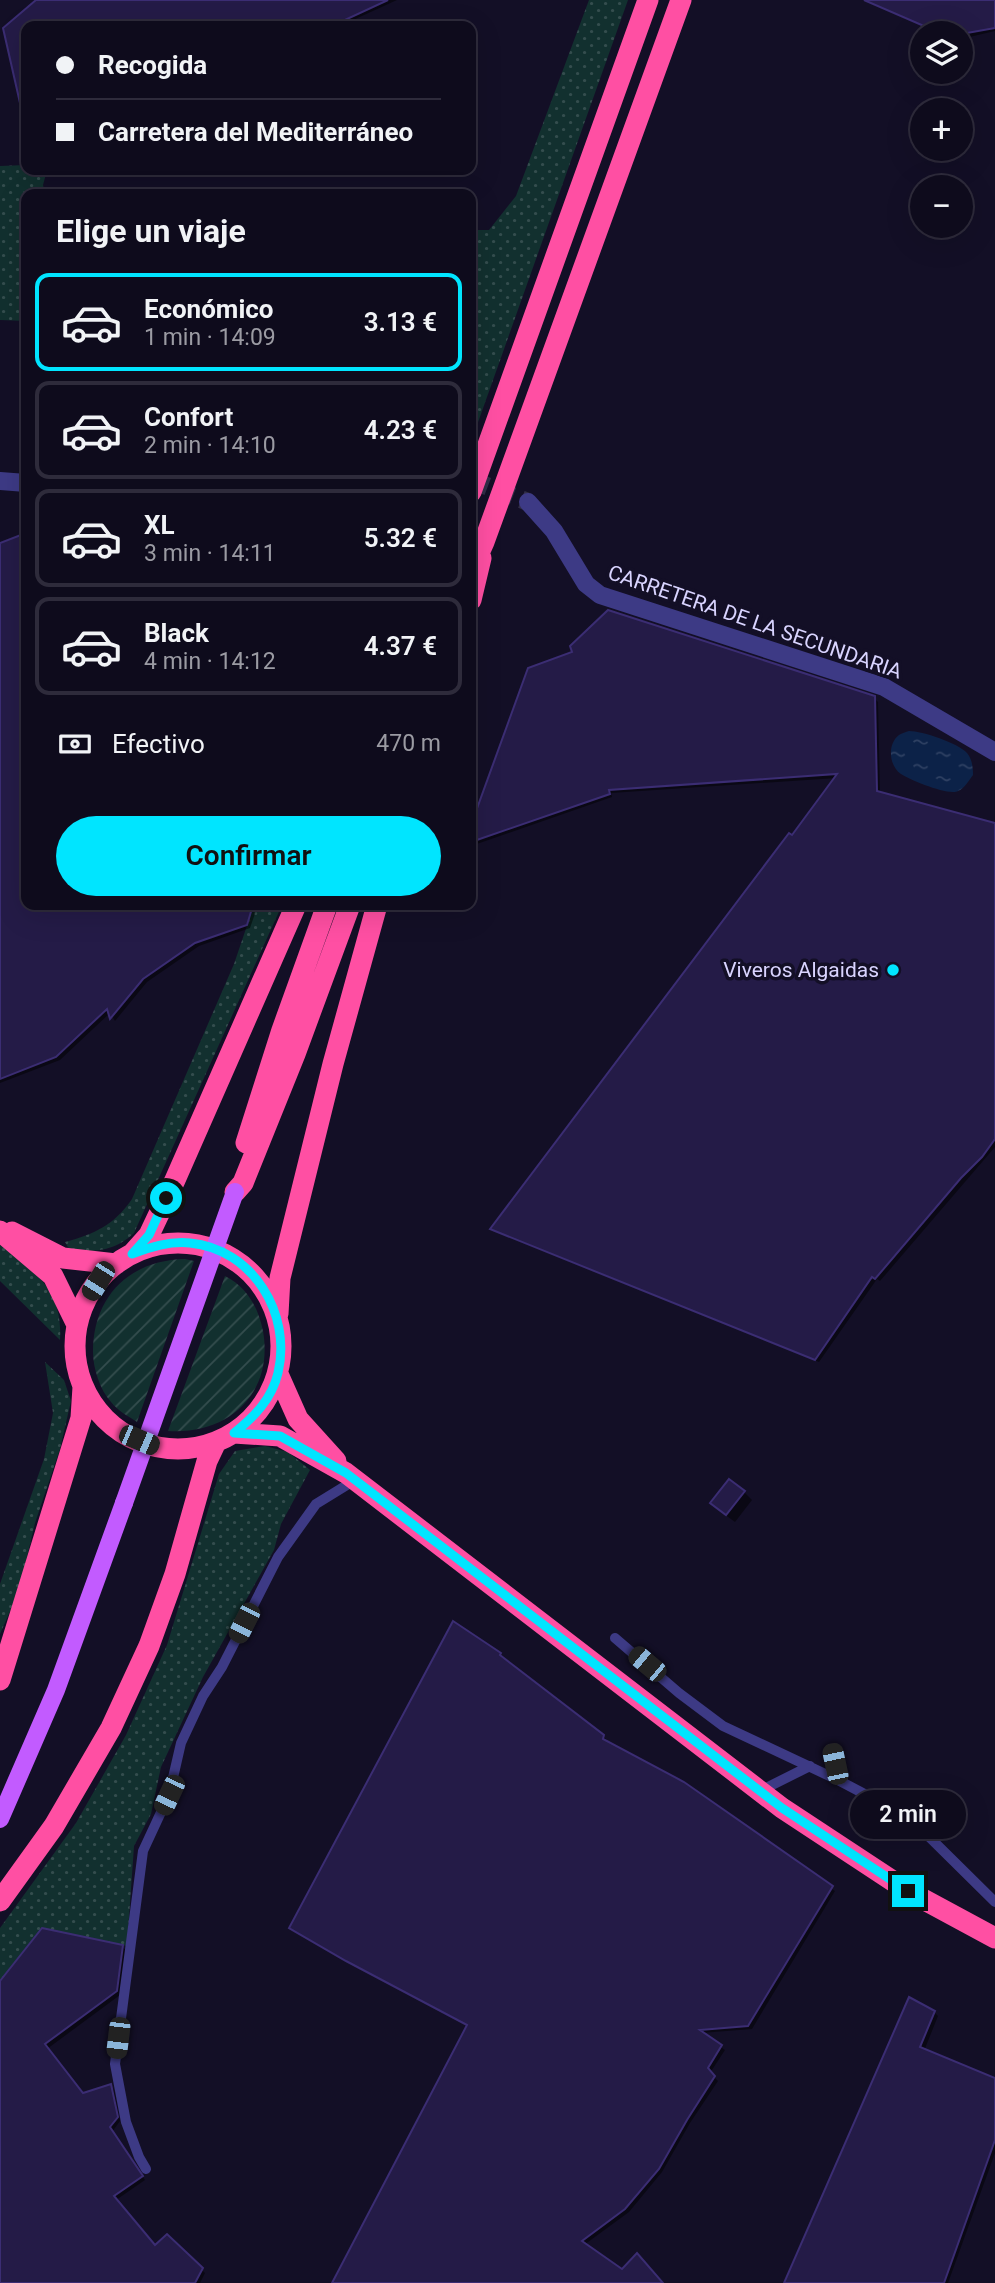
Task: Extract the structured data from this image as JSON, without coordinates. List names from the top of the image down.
{
  "streets": {
    "street": ["CARRETERA DE LA SECUNDARIA"]
  },
  "places": ["Viveros Algaidas"],
  "page": {
    "map_buttons": ["+", "−"],
    "banner": ["Recogida", "Carretera del Mediterráneo"],
    "heading": "Elige un viaje",
    "list": [
      {
        "name": "Económico",
        "note": "1 min · 14:09",
        "value": "3.13 €"
      },
      {
        "name": "Confort",
        "note": "2 min · 14:10",
        "value": "4.23 €"
      },
      {
        "name": "XL",
        "note": "3 min · 14:11",
        "value": "5.32 €"
      },
      {
        "name": "Black",
        "note": "4 min · 14:12",
        "value": "4.37 €"
      }
    ],
    "pay": ["Efectivo", "470 m"],
    "buttons": "Confirmar",
    "bubble": "2 min"
  }
}
